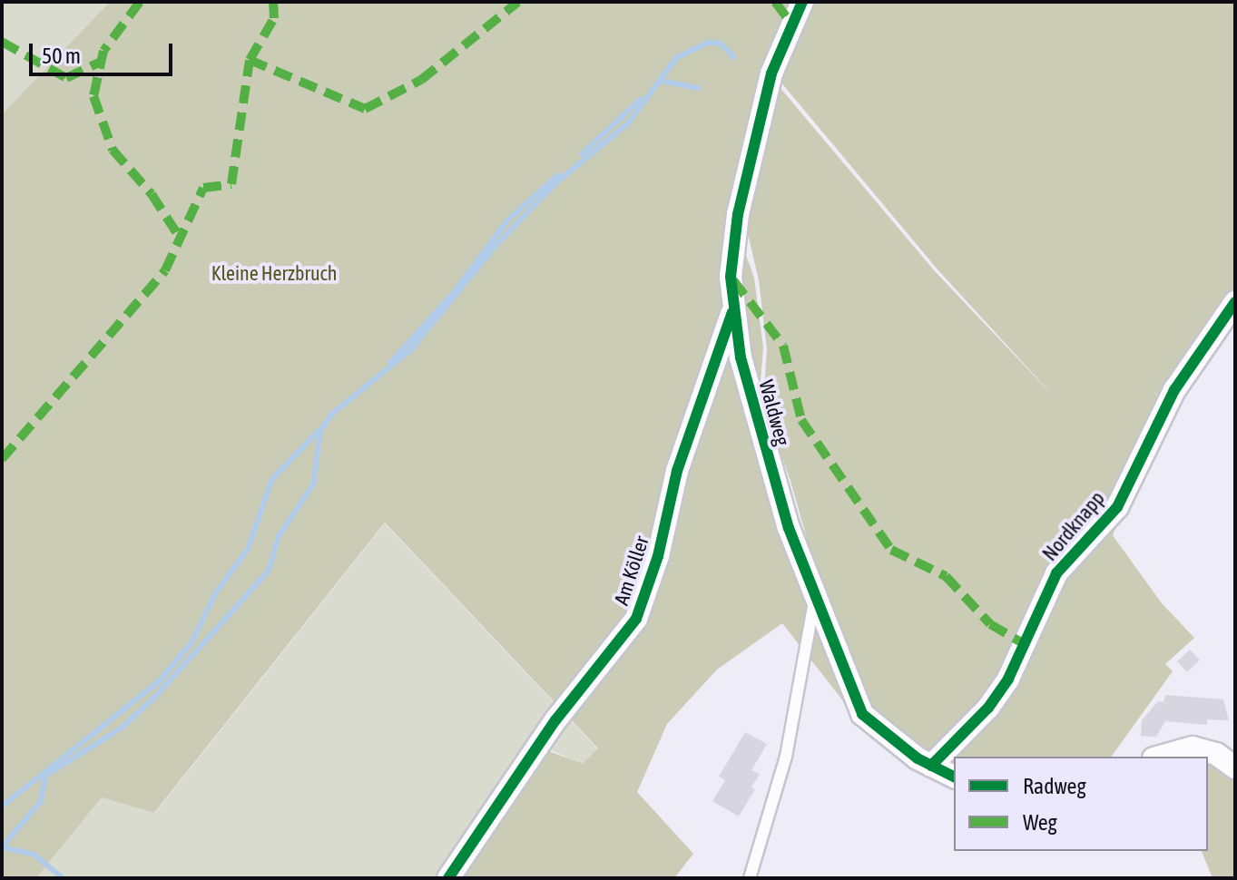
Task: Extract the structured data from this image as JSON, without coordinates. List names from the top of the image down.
{
  "streets": {
    "street": ["Waldweg", "Nordknapp", "Am Köller"]
  },
  "crossings": [
    ["Waldweg", "Nordknapp"],
    ["Waldweg", "Am Köller"]
  ],
  "parks": ["Kleine Herzbruch"],
  "legend": ["Radweg", "Weg"],
  "scale_bar": "50 m"
}
